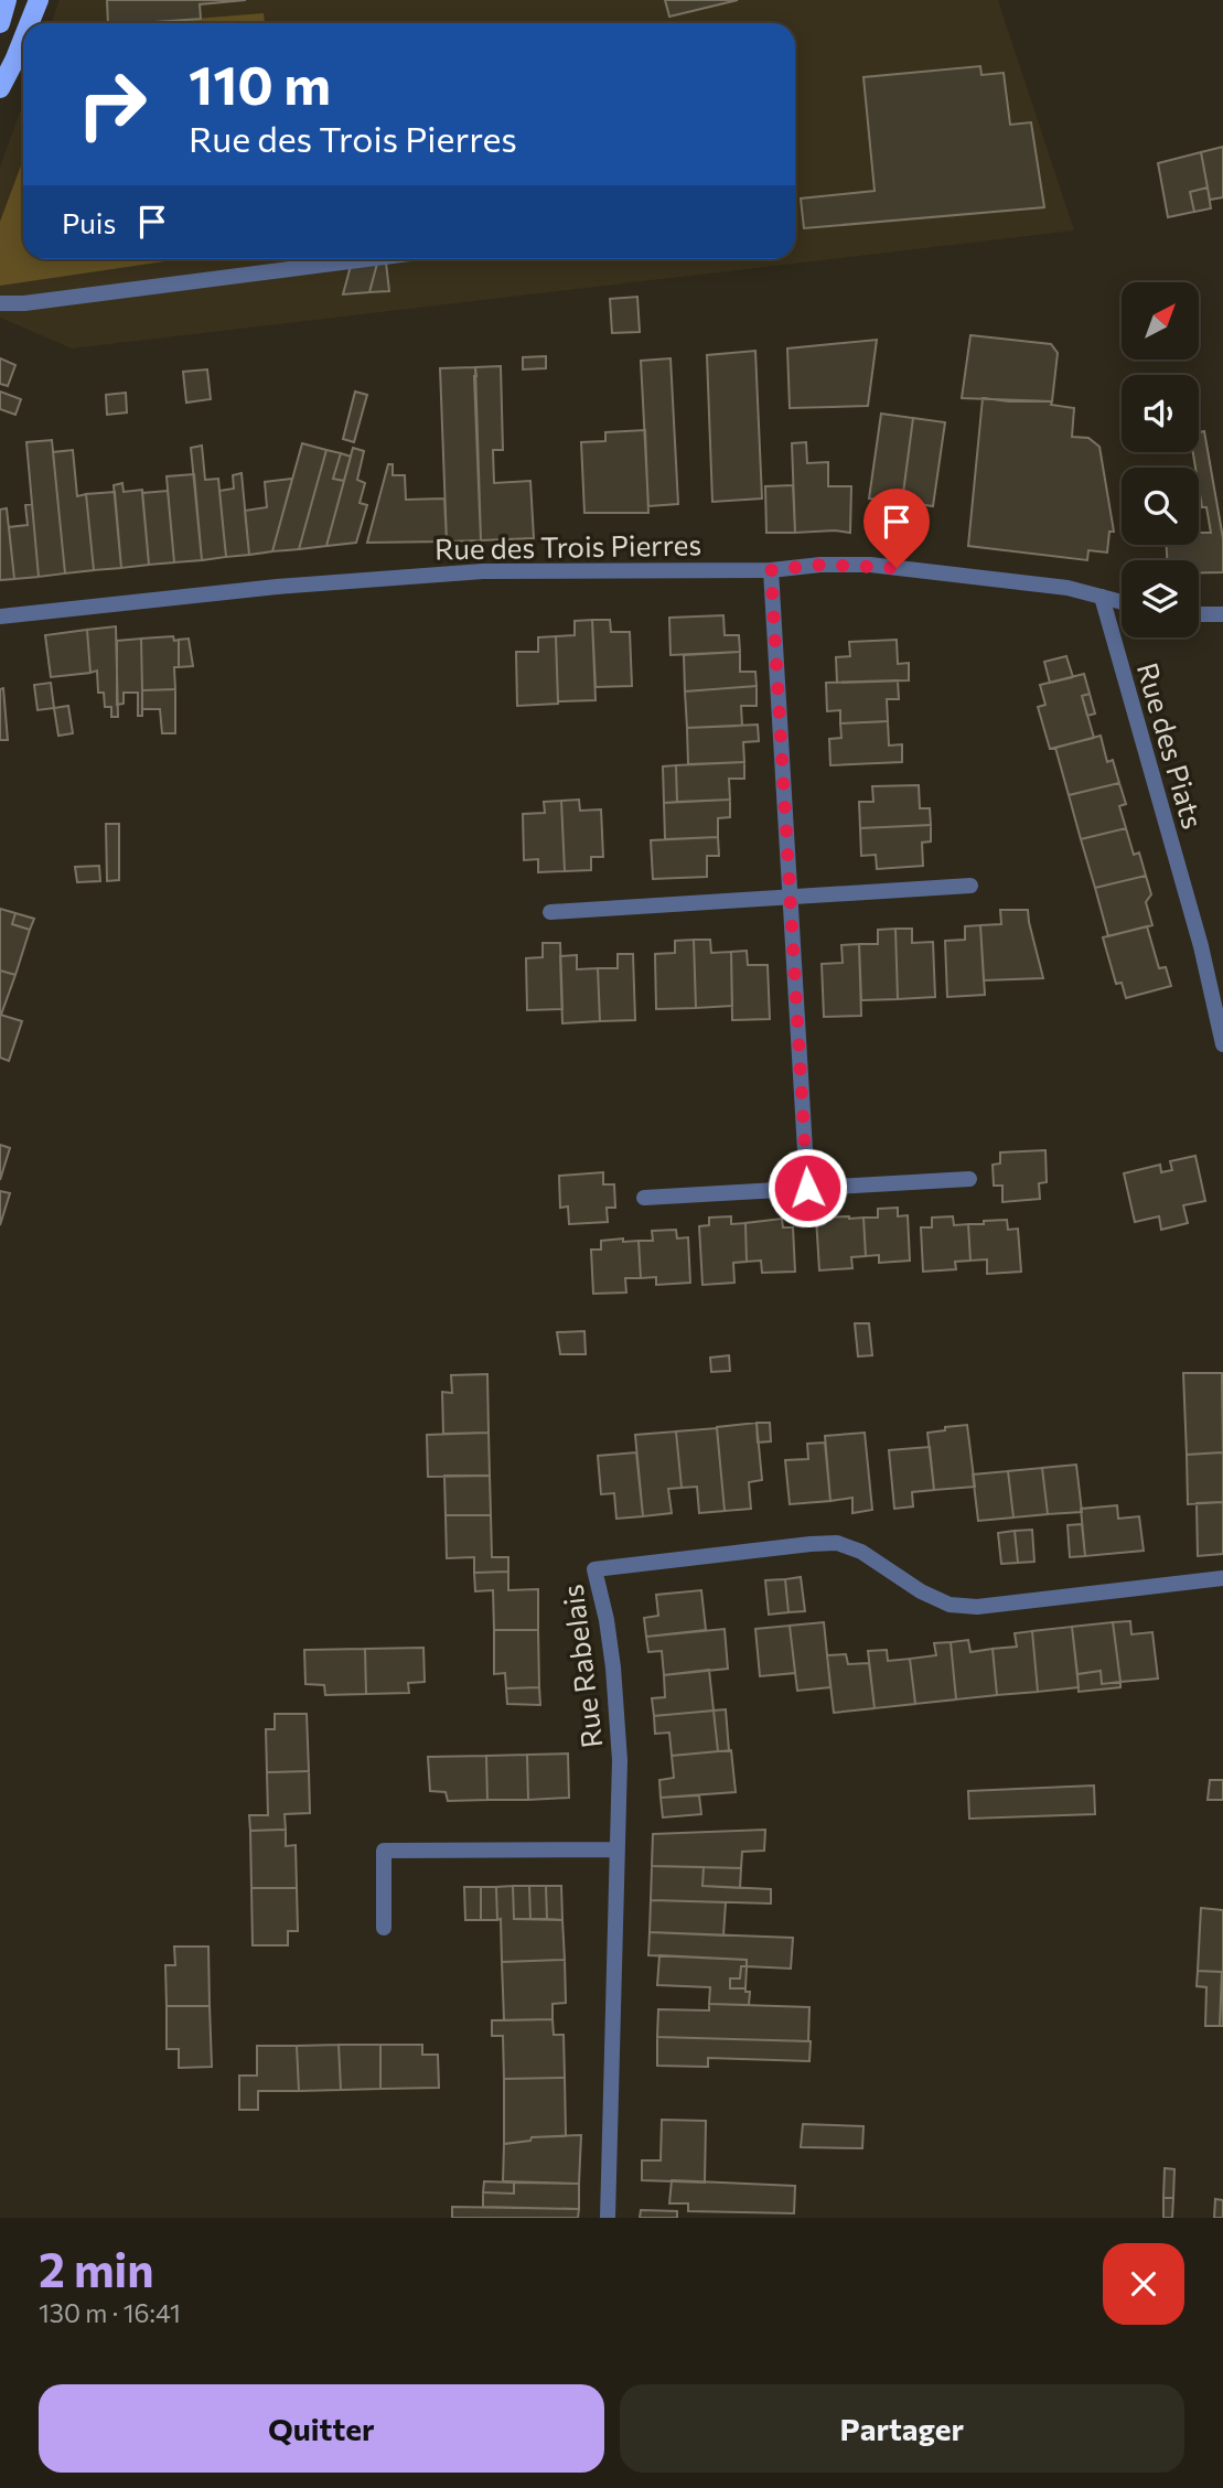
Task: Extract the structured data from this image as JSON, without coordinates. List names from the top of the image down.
{
  "streets": {
    "street": ["Rue des Trois Pierres", "Rue des Piats", "Rue Rabelais"]
  },
  "crossings": [
    ["Rue des Trois Pierres", "Rue des Piats"]
  ],
  "north": "top right",
  "page": {
    "turn": ["110 m", "Rue des Trois Pierres"],
    "then": "Puis",
    "heading": ["2 min", "130 m · 16:41"],
    "buttons": ["Quitter", "Partager"]
  }
}
